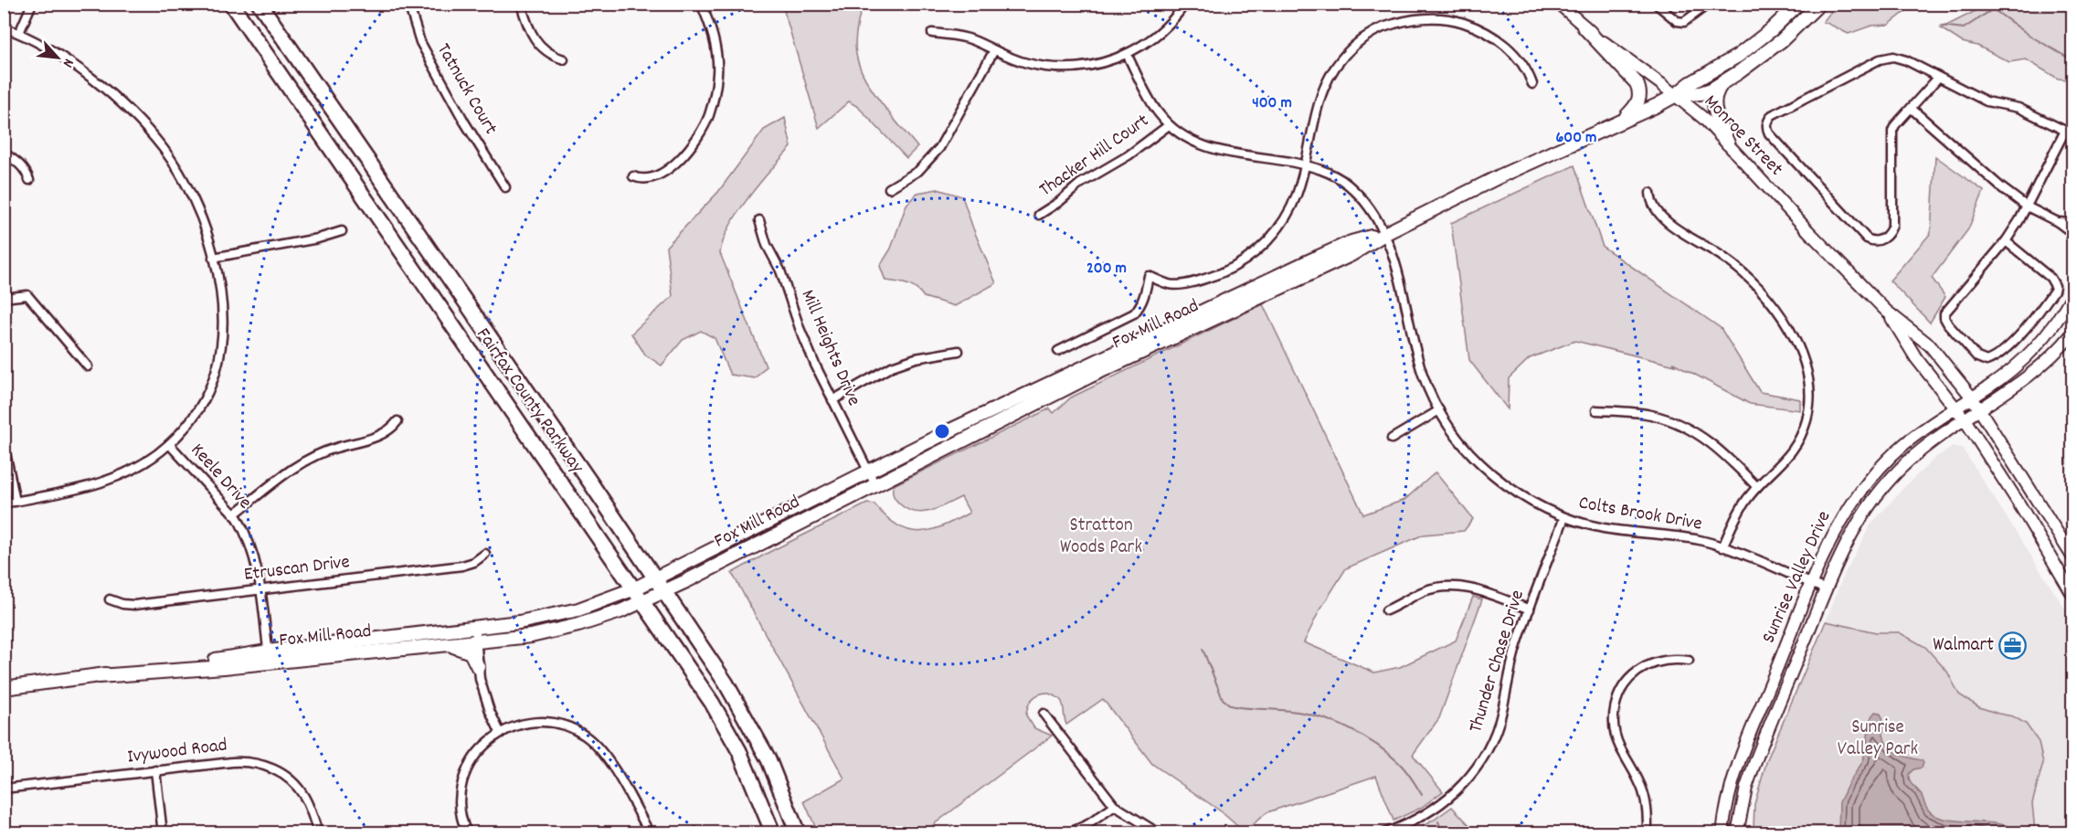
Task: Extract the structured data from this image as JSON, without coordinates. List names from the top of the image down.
{
  "streets": {
    "highway": ["Fairfax County Parkway"],
    "main road": ["Monroe Street", "Fox Mill Road", "Sunrise Valley Drive"],
    "street": [
      "Tatnuck Court",
      "Thacker Hill Court",
      "Mill Heights Drive",
      "Keele Drive",
      "Colts Brook Drive",
      "Etruscan Drive",
      "Thunder Chase Drive",
      "Ivywood Road"
    ]
  },
  "crossings": [
    ["Monroe Street", "Fox Mill Road"],
    ["Monroe Street", "Sunrise Valley Drive"],
    ["Thacker Hill Court", "Colts Brook Drive"],
    ["Fox Mill Road", "Mill Heights Drive"],
    ["Fox Mill Road", "Fairfax County Parkway"],
    ["Fox Mill Road", "Keele Drive"],
    ["Fox Mill Road", "Colts Brook Drive"],
    ["Keele Drive", "Etruscan Drive"],
    ["Colts Brook Drive", "Sunrise Valley Drive"],
    ["Colts Brook Drive", "Thunder Chase Drive"]
  ],
  "parks": ["Stratton Woods Park", "Sunrise Valley Park"],
  "places": {
    "office": ["Walmart"]
  },
  "north": "bottom right",
  "rings": ["400 m", "600 m", "200 m"]
}
